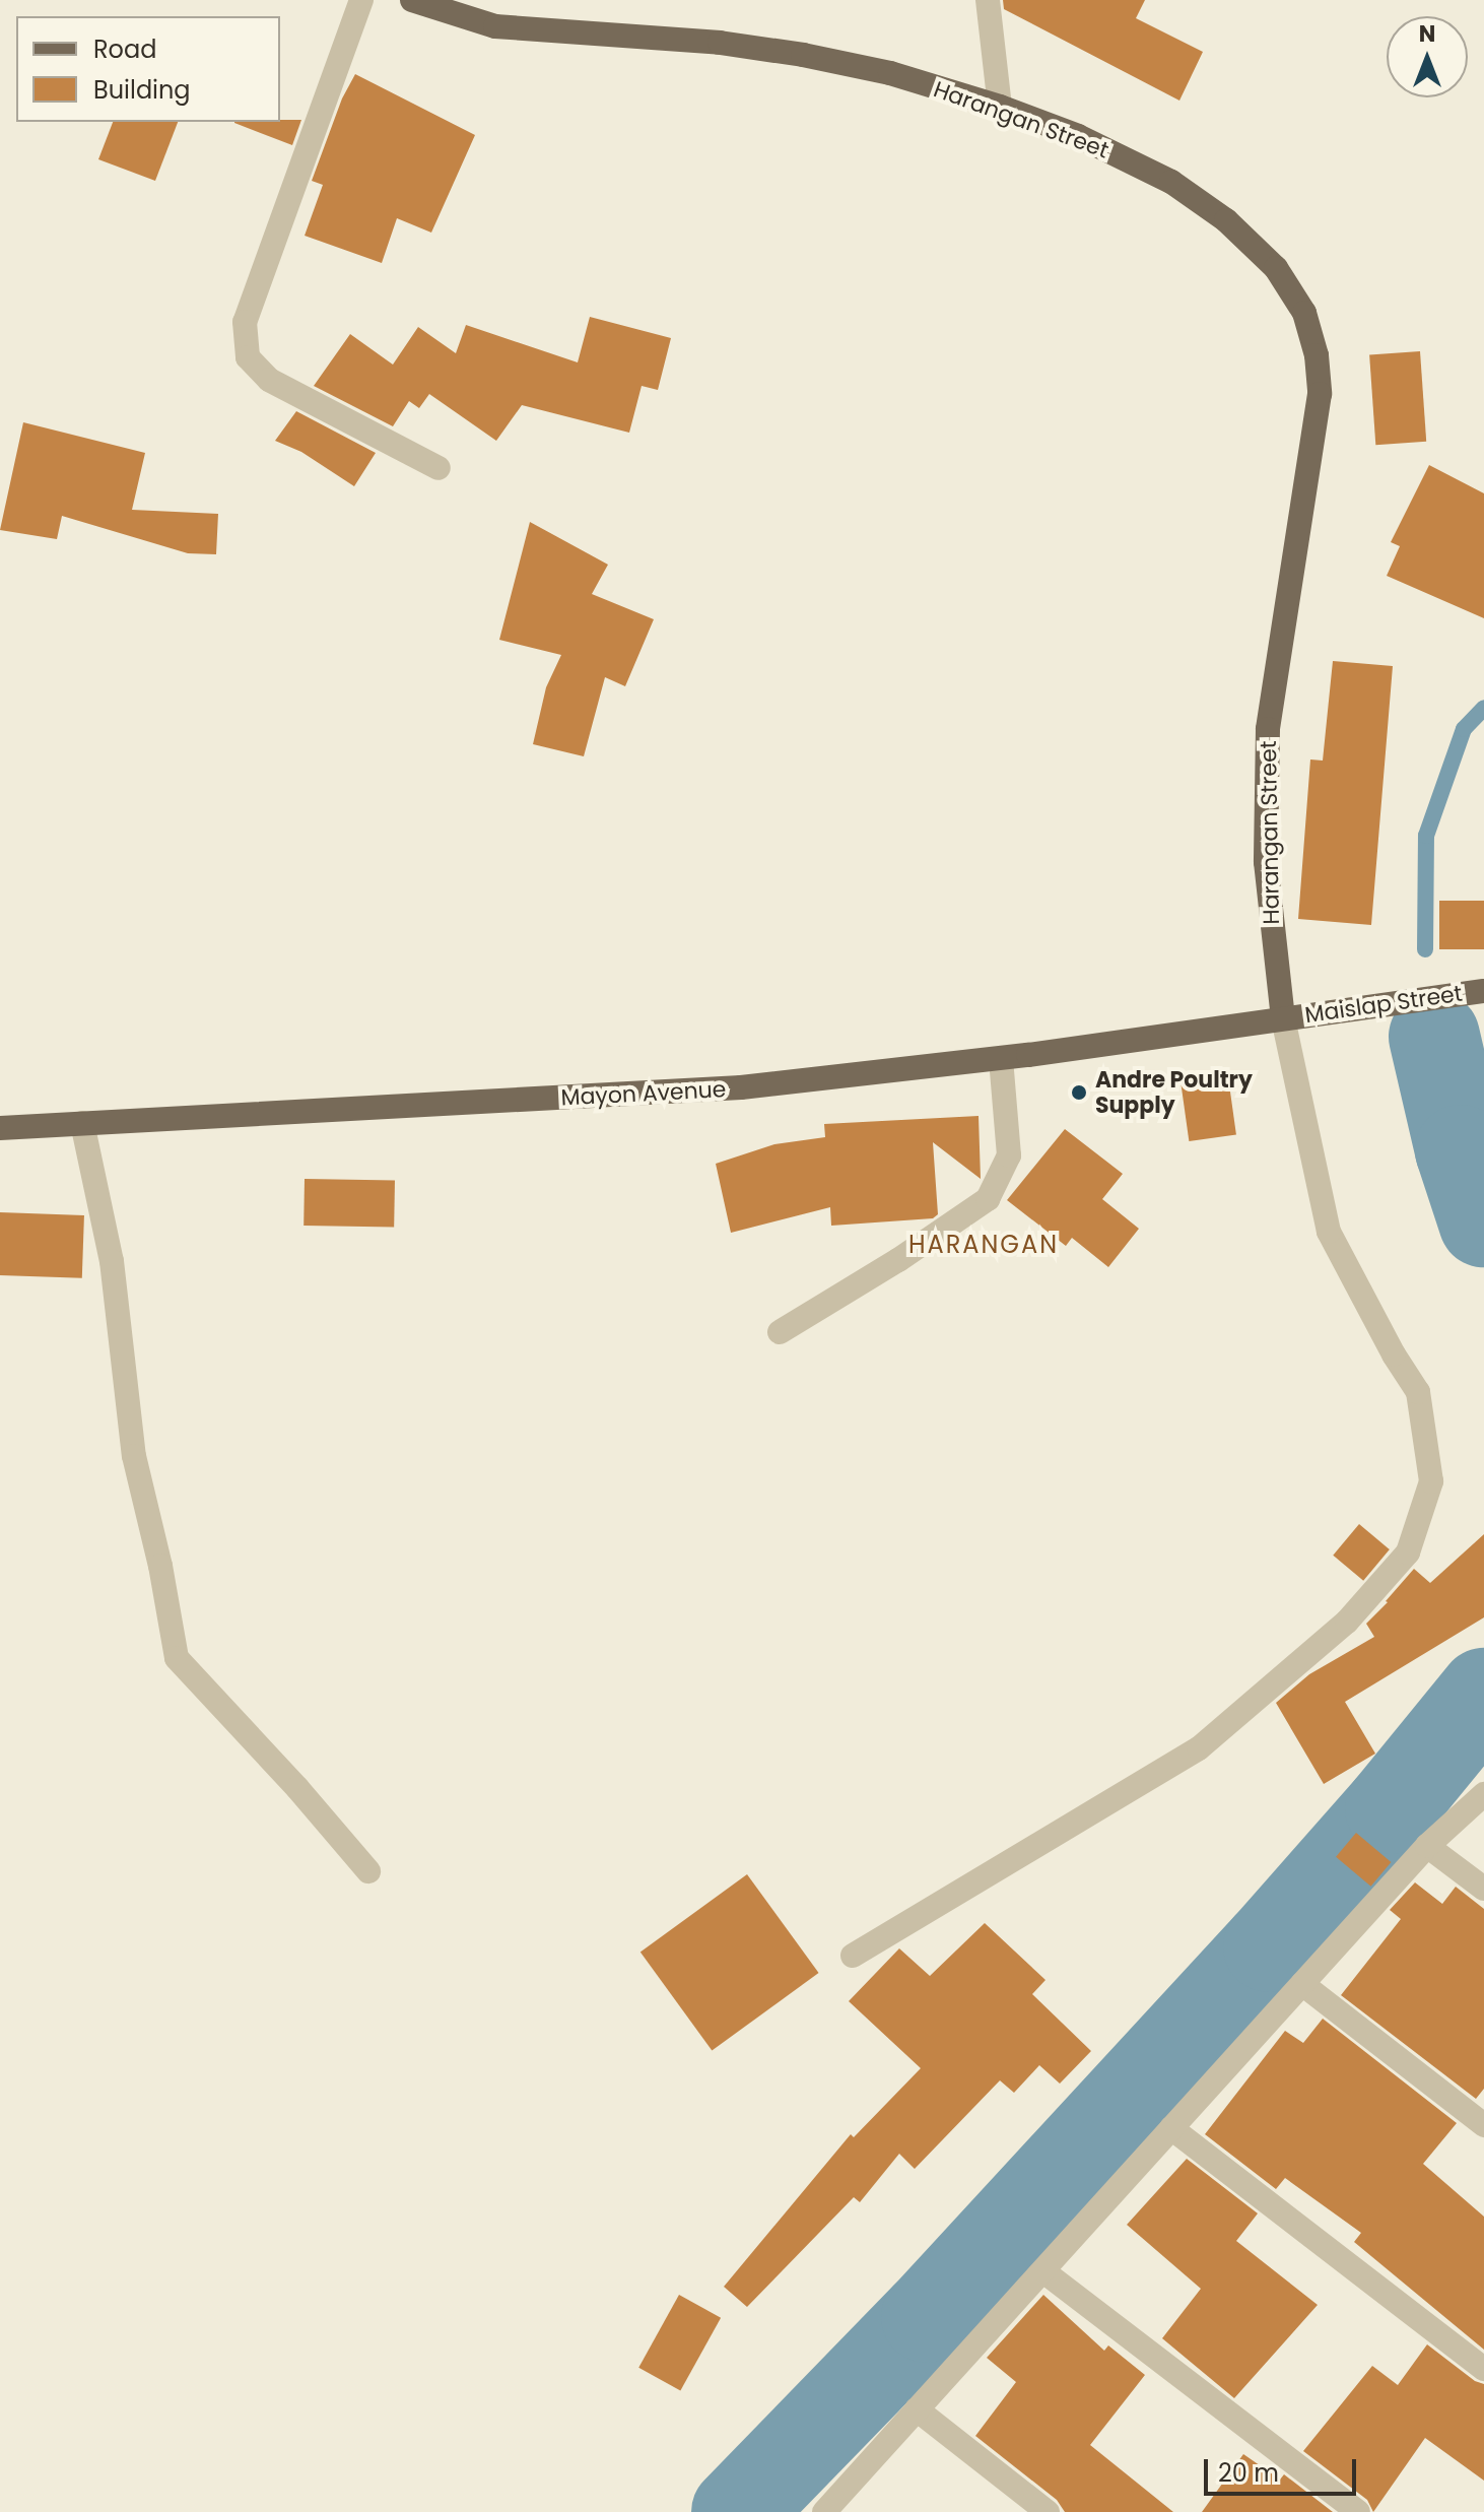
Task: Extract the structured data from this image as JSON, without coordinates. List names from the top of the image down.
{
  "streets": {
    "main road": ["Harangan Street", "Maislap Street", "Mayon Avenue"]
  },
  "crossings": [
    ["Harangan Street", "Maislap Street"],
    ["Harangan Street", "Mayon Avenue"],
    ["Maislap Street", "Mayon Avenue"]
  ],
  "districts": ["HARANGAN"],
  "places": ["Andre Poultry Supply"],
  "legend": ["Road", "Building"],
  "scale_bar": "20 m",
  "north": "top"
}
